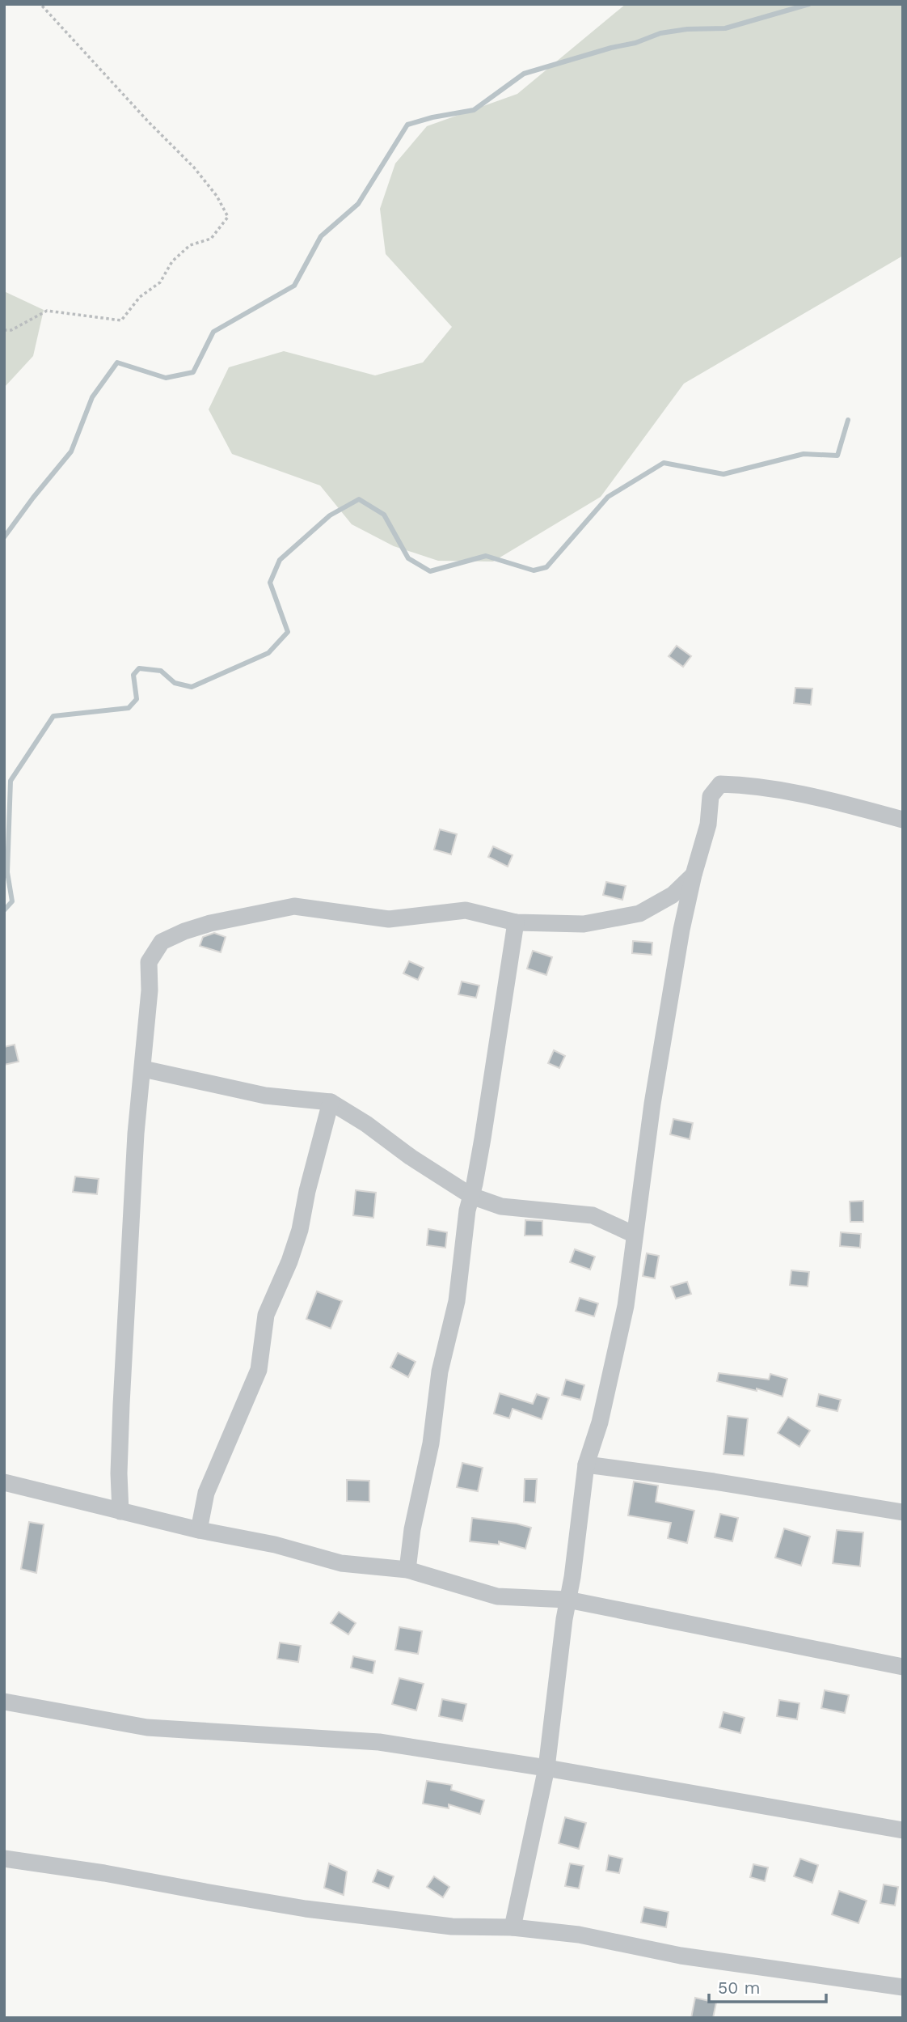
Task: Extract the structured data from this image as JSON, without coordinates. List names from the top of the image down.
{
  "scale_bar": "50 m"
}
